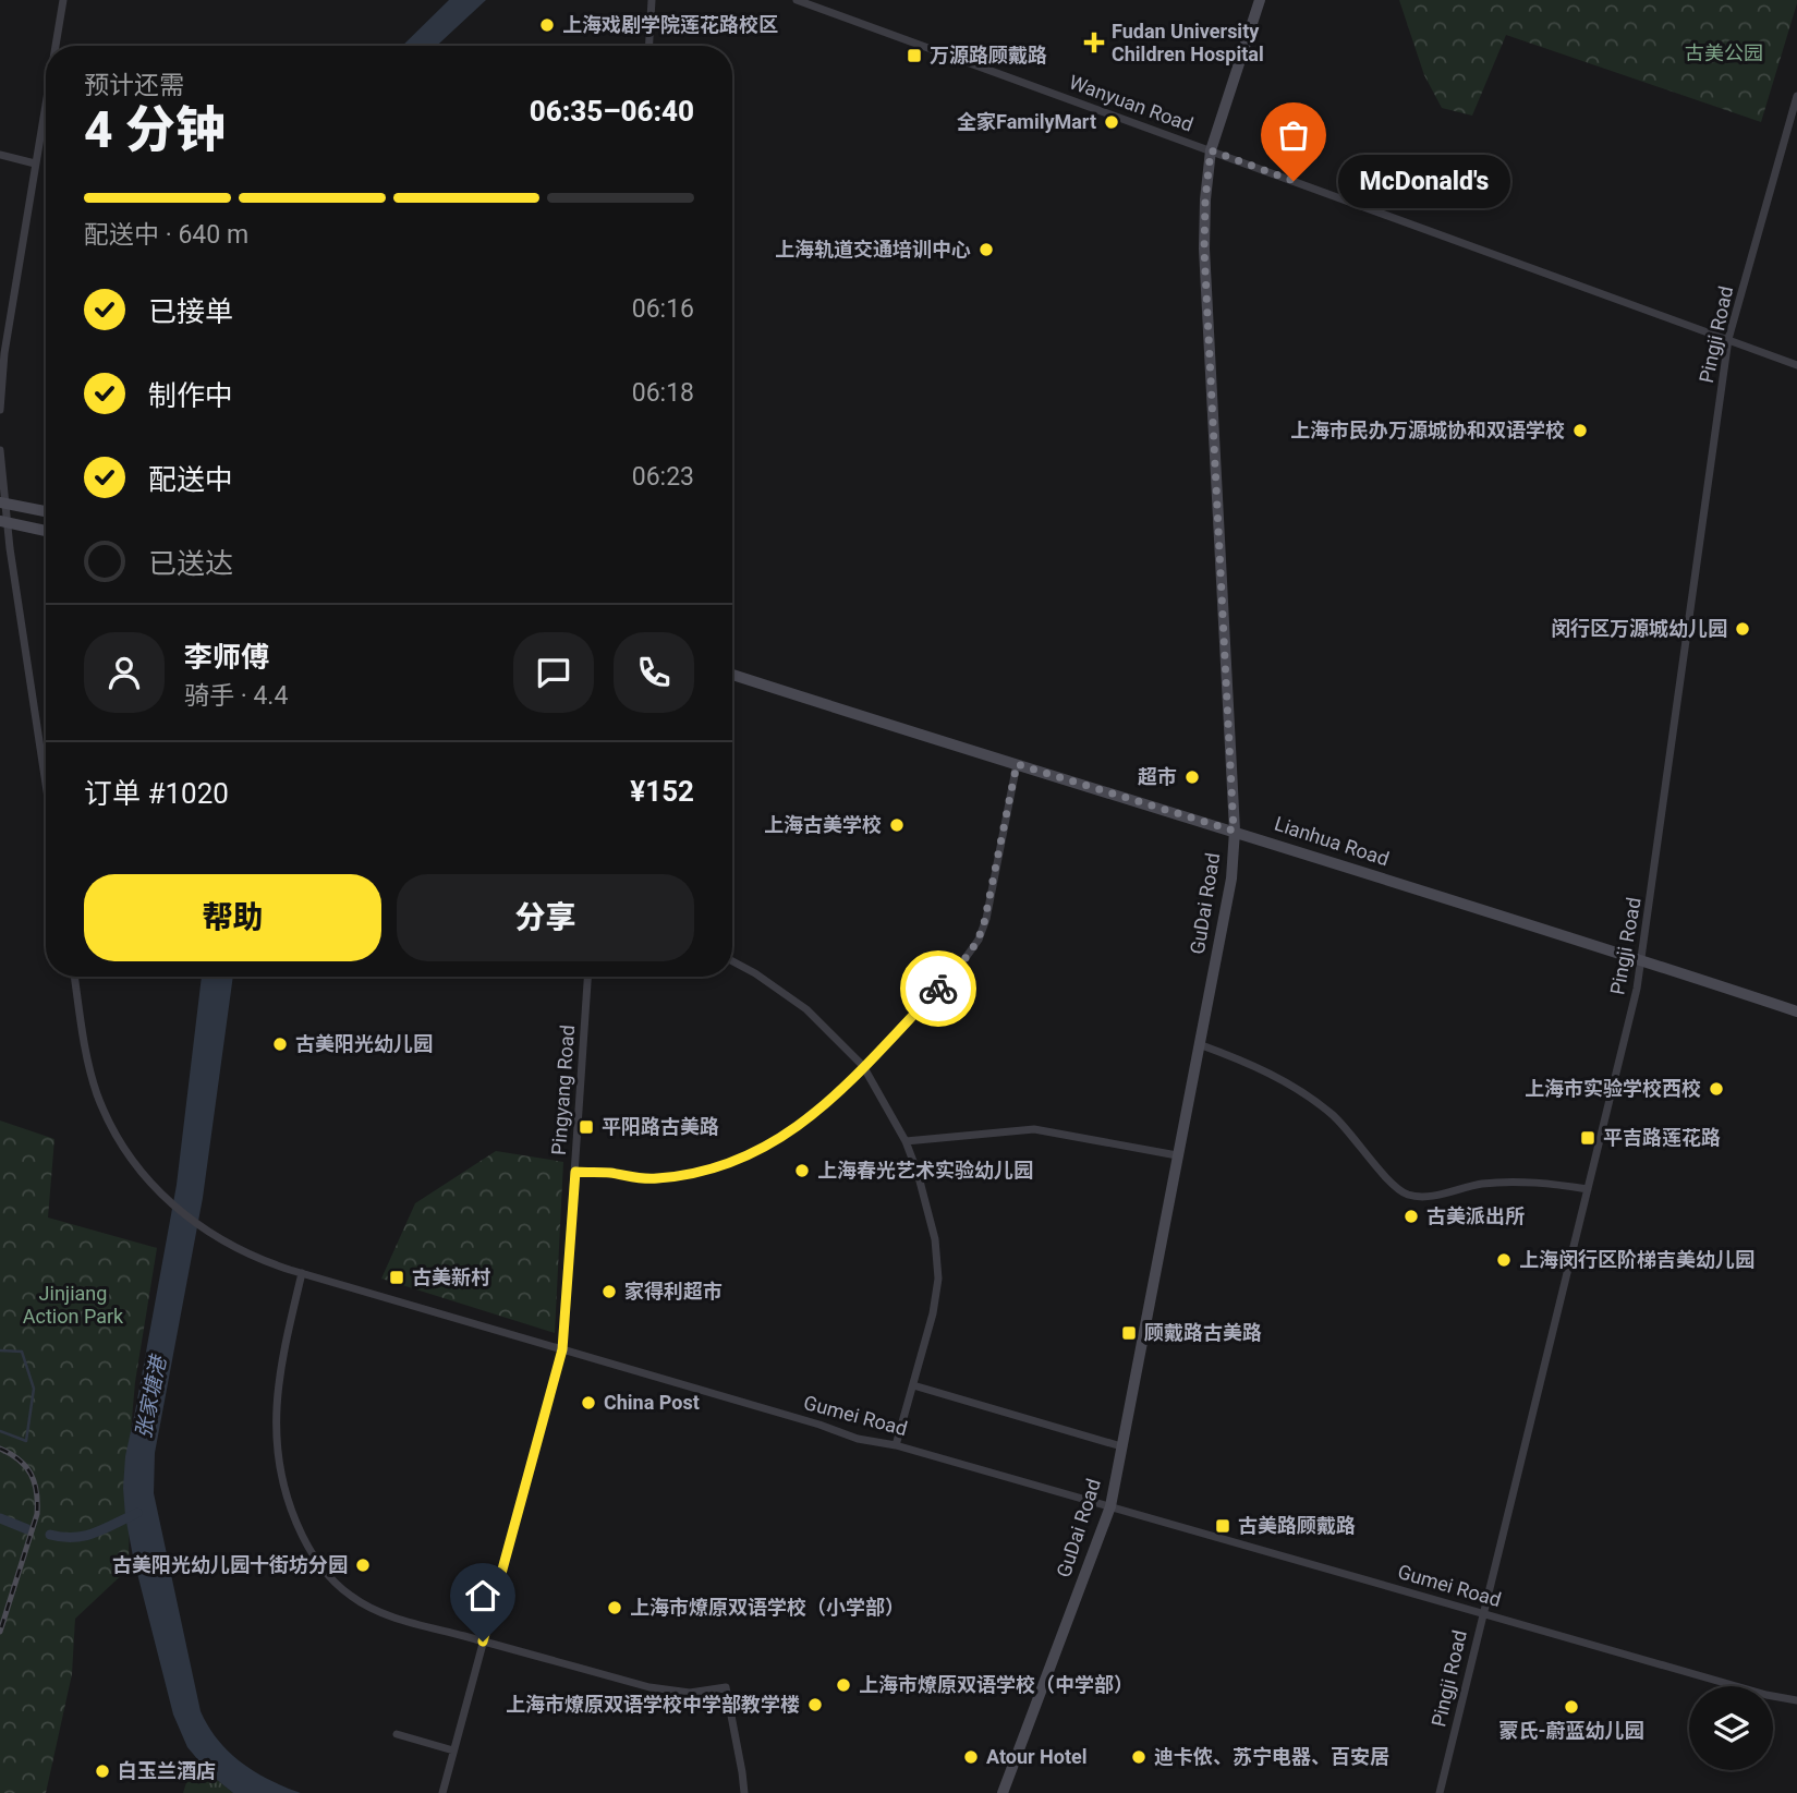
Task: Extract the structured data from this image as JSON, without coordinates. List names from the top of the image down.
{
  "streets": {
    "main road": ["Lianhua Road", "GuDai Road"],
    "street": [
      "Wanyuan Road",
      "Pingji Road",
      "Pingyang Road",
      "Gumei Road"
    ]
  },
  "crossings": [
    ["Wanyuan Road", "Pingji Road"],
    ["Wanyuan Road", "GuDai Road"],
    ["Pingji Road", "Lianhua Road"],
    ["Pingji Road", "Gumei Road"],
    ["Lianhua Road", "GuDai Road"],
    ["GuDai Road", "Gumei Road"],
    ["Pingyang Road", "Gumei Road"]
  ],
  "water": ["张家塘港"],
  "parks": ["古美公园", "Jinjiang Action Park"],
  "places": {
    "other": [
      "上海戏剧学院莲花路校区",
      "全家FamilyMart",
      "McDonald's",
      "上海轨道交通培训中心",
      "上海市民办万源城协和双语学校",
      "闵行区万源城幼儿园",
      "超市",
      "上海古美学校",
      "古美阳光幼儿园",
      "上海市实验学校西校",
      "上海春光艺术实验幼儿园",
      "古美派出所",
      "上海闵行区阶梯吉美幼儿园",
      "家得利超市",
      "China Post",
      "古美阳光幼儿园十街坊分园",
      "上海市燎原双语学校（小学部）",
      "上海市燎原双语学校（中学部）",
      "上海市燎原双语学校中学部教学楼",
      "蒙氏-蔚蓝幼儿园",
      "Atour Hotel",
      "迪卡侬、苏宁电器、百安居",
      "白玉兰酒店"
    ],
    "health": ["Fudan University Children Hospital"],
    "transit": [
      "万源路顾戴路",
      "平阳路古美路",
      "平吉路莲花路",
      "古美新村",
      "顾戴路古美路",
      "古美路顾戴路"
    ]
  },
  "page": {
    "heading": ["4 分钟", "预计还需", "06:35–06:40"],
    "panel": [
      "李师傅",
      "骑手 · 4.4",
      "订单 #1020",
      "¥152"
    ],
    "bubble": "McDonald's",
    "bar": "配送中 · 640 m",
    "list": [
      ["已接单", "06:16"],
      ["制作中", "06:18"],
      ["配送中", "06:23"],
      "已送达"
    ],
    "buttons": ["帮助", "分享"]
  }
}
